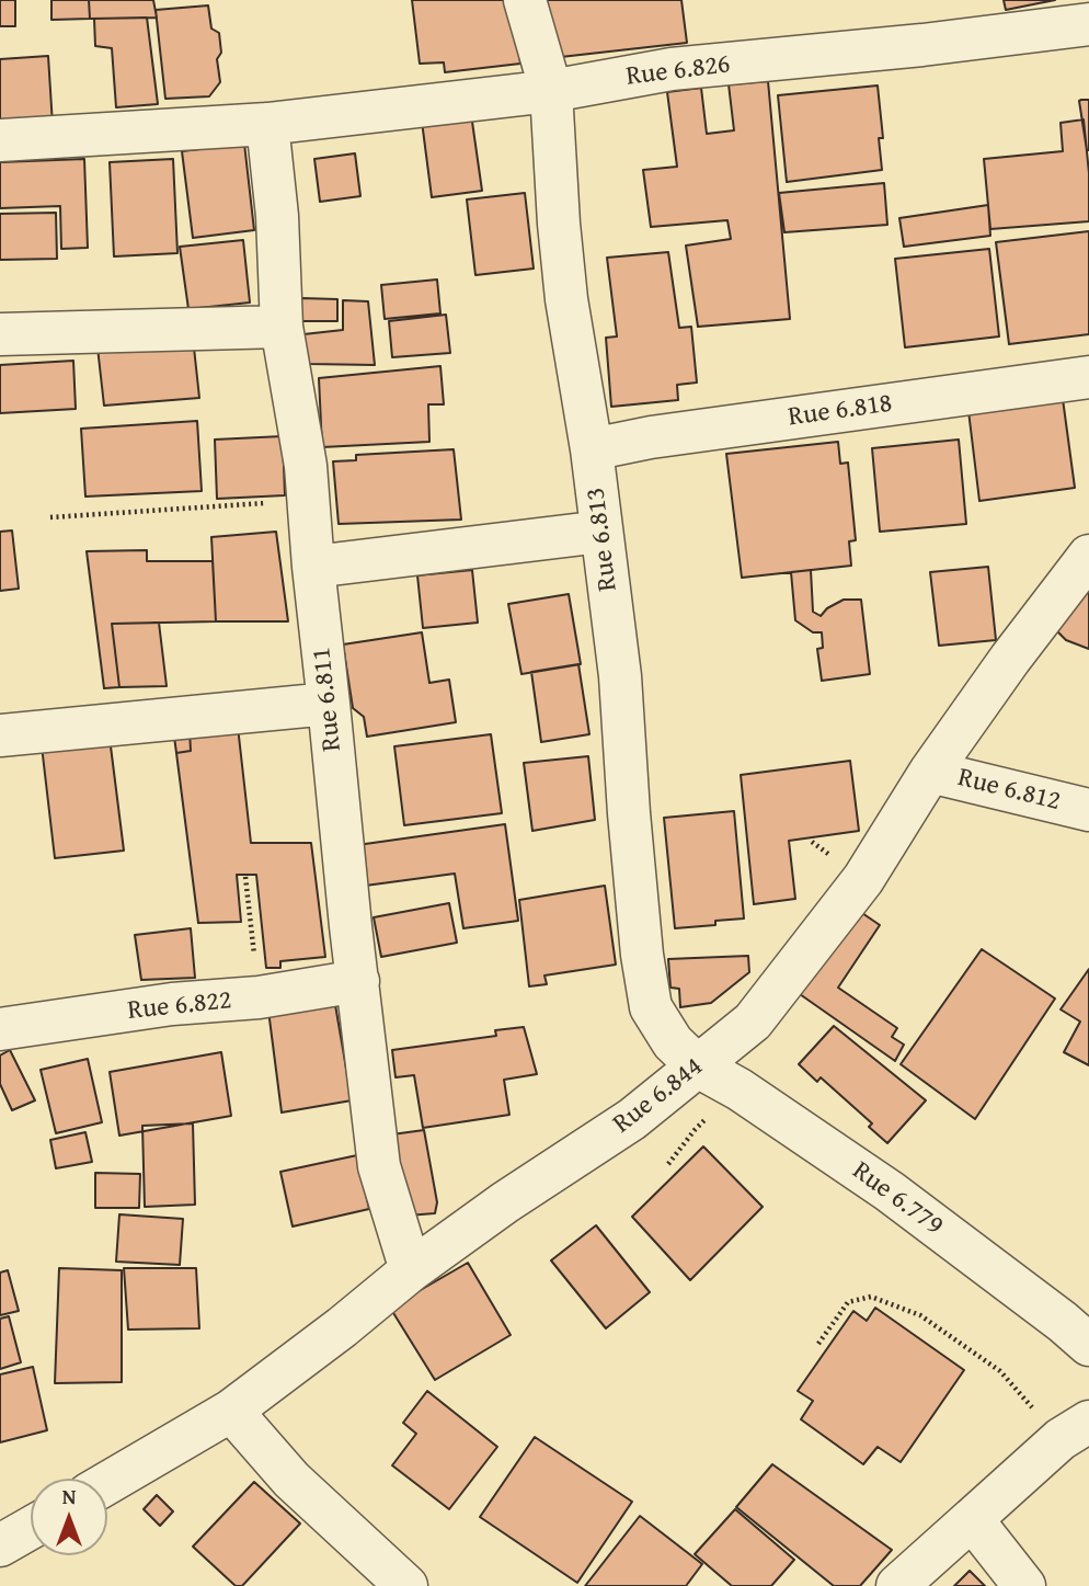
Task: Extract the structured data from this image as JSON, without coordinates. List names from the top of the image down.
{
  "streets": {
    "street": [
      "Rue 6.826",
      "Rue 6.818",
      "Rue 6.813",
      "Rue 6.811",
      "Rue 6.812",
      "Rue 6.822",
      "Rue 6.844",
      "Rue 6.779"
    ]
  },
  "crossings": [
    ["Rue 6.826", "Rue 6.813"],
    ["Rue 6.826", "Rue 6.811"],
    ["Rue 6.818", "Rue 6.813"],
    ["Rue 6.813", "Rue 6.844"],
    ["Rue 6.813", "Rue 6.779"],
    ["Rue 6.811", "Rue 6.822"],
    ["Rue 6.811", "Rue 6.844"],
    ["Rue 6.812", "Rue 6.844"],
    ["Rue 6.844", "Rue 6.779"]
  ],
  "north": "top"
}
